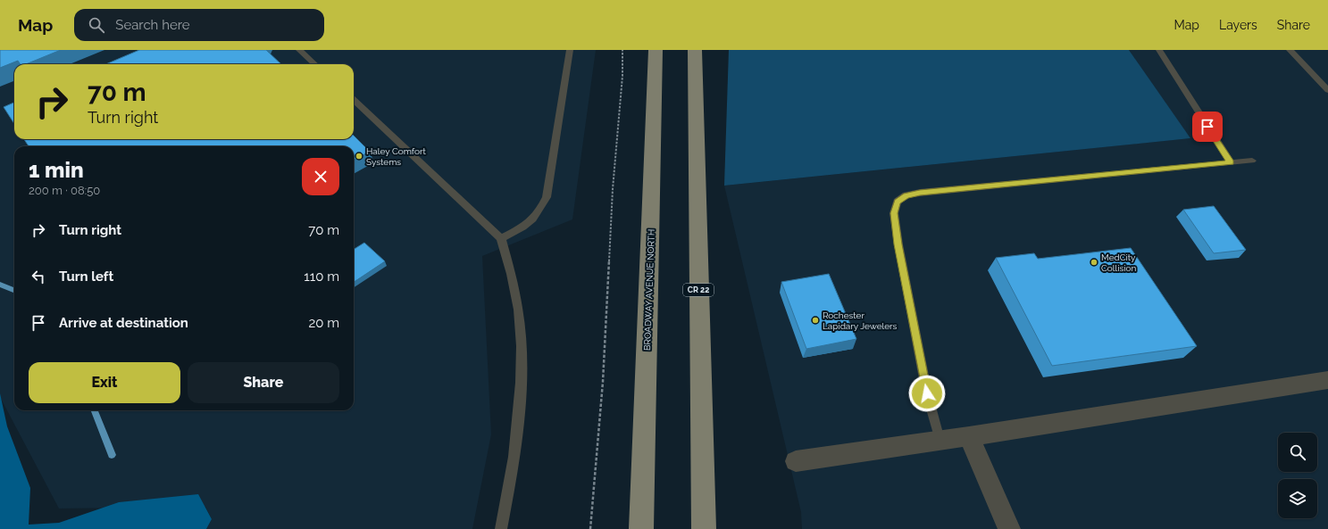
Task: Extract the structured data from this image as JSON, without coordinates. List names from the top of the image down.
{
  "streets": {
    "main road": ["BROADWAY AVENUE NORTH", "CR 22"]
  },
  "places": ["Haley Comfort Systems", "MedCity Collision", "Rochester Lapidary Jewelers"],
  "page": {
    "header": "Map",
    "search": "Search here",
    "nav": ["Map", "Layers", "Share"],
    "turn": ["70 m", "Turn right"],
    "heading": ["1 min", "200 m · 08:50"],
    "list": [
      {
        "name": "Turn right",
        "value": "70 m"
      },
      {
        "name": "Turn left",
        "value": "110 m"
      },
      {
        "name": "Arrive at destination",
        "value": "20 m"
      }
    ],
    "buttons": ["Exit", "Share"]
  }
}
